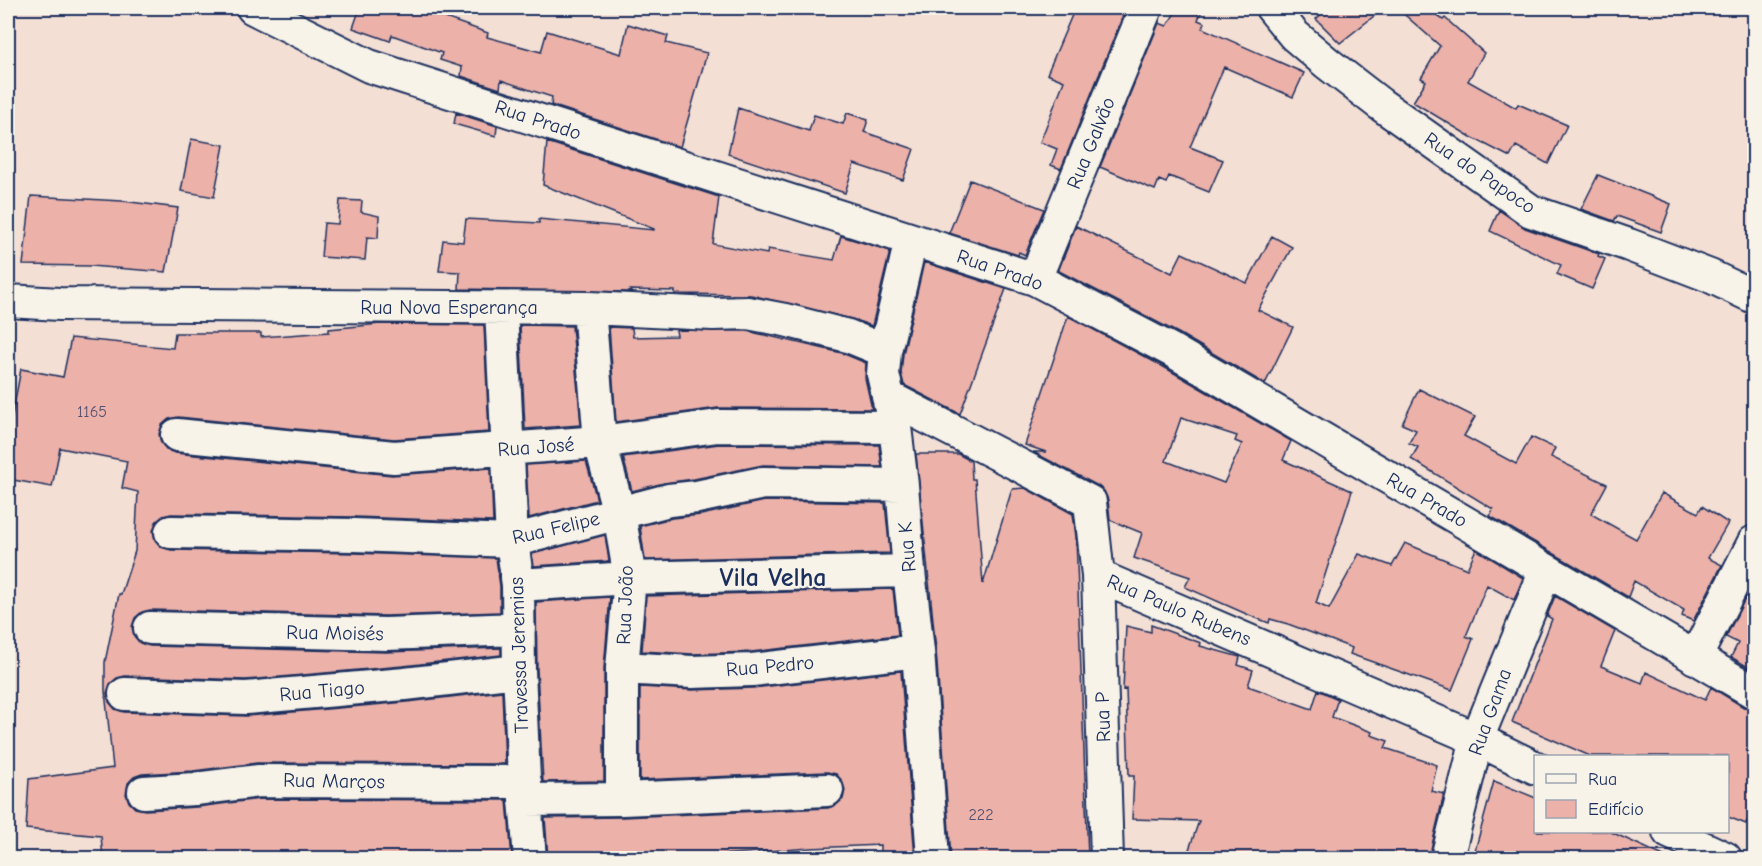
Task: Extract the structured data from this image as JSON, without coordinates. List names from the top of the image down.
{
  "streets": {
    "street": [
      "Rua Prado",
      "Rua Galvão",
      "Rua do Papoco",
      "Rua Nova Esperança",
      "Rua José",
      "Rua Felipe",
      "Rua K",
      "Rua João",
      "Rua Paulo Rubens",
      "Rua Moisés",
      "Travessa Jeremias",
      "Rua Pedro",
      "Rua Tiago",
      "Rua Gama",
      "Rua P",
      "Rua Marços"
    ]
  },
  "crossings": [
    ["Rua Prado", "Rua Galvão"],
    ["Rua Prado", "Rua K"],
    ["Rua Prado", "Rua Gama"],
    ["Rua Nova Esperança", "Rua K"],
    ["Rua Nova Esperança", "Rua João"],
    ["Rua Nova Esperança", "Travessa Jeremias"],
    ["Rua José", "Rua K"],
    ["Rua José", "Rua João"],
    ["Rua José", "Travessa Jeremias"],
    ["Rua Felipe", "Rua K"],
    ["Rua Felipe", "Rua João"],
    ["Rua Felipe", "Travessa Jeremias"],
    ["Rua K", "Rua Paulo Rubens"],
    ["Rua K", "Rua Pedro"],
    ["Rua João", "Rua Pedro"],
    ["Rua João", "Rua Marços"],
    ["Rua Paulo Rubens", "Rua Gama"],
    ["Rua Paulo Rubens", "Rua P"],
    ["Rua Moisés", "Travessa Jeremias"],
    ["Travessa Jeremias", "Rua Tiago"],
    ["Travessa Jeremias", "Rua Marços"]
  ],
  "districts": ["Vila Velha"],
  "house_numbers": ["1165", "222"],
  "legend": ["Rua", "Edifício"]
}
